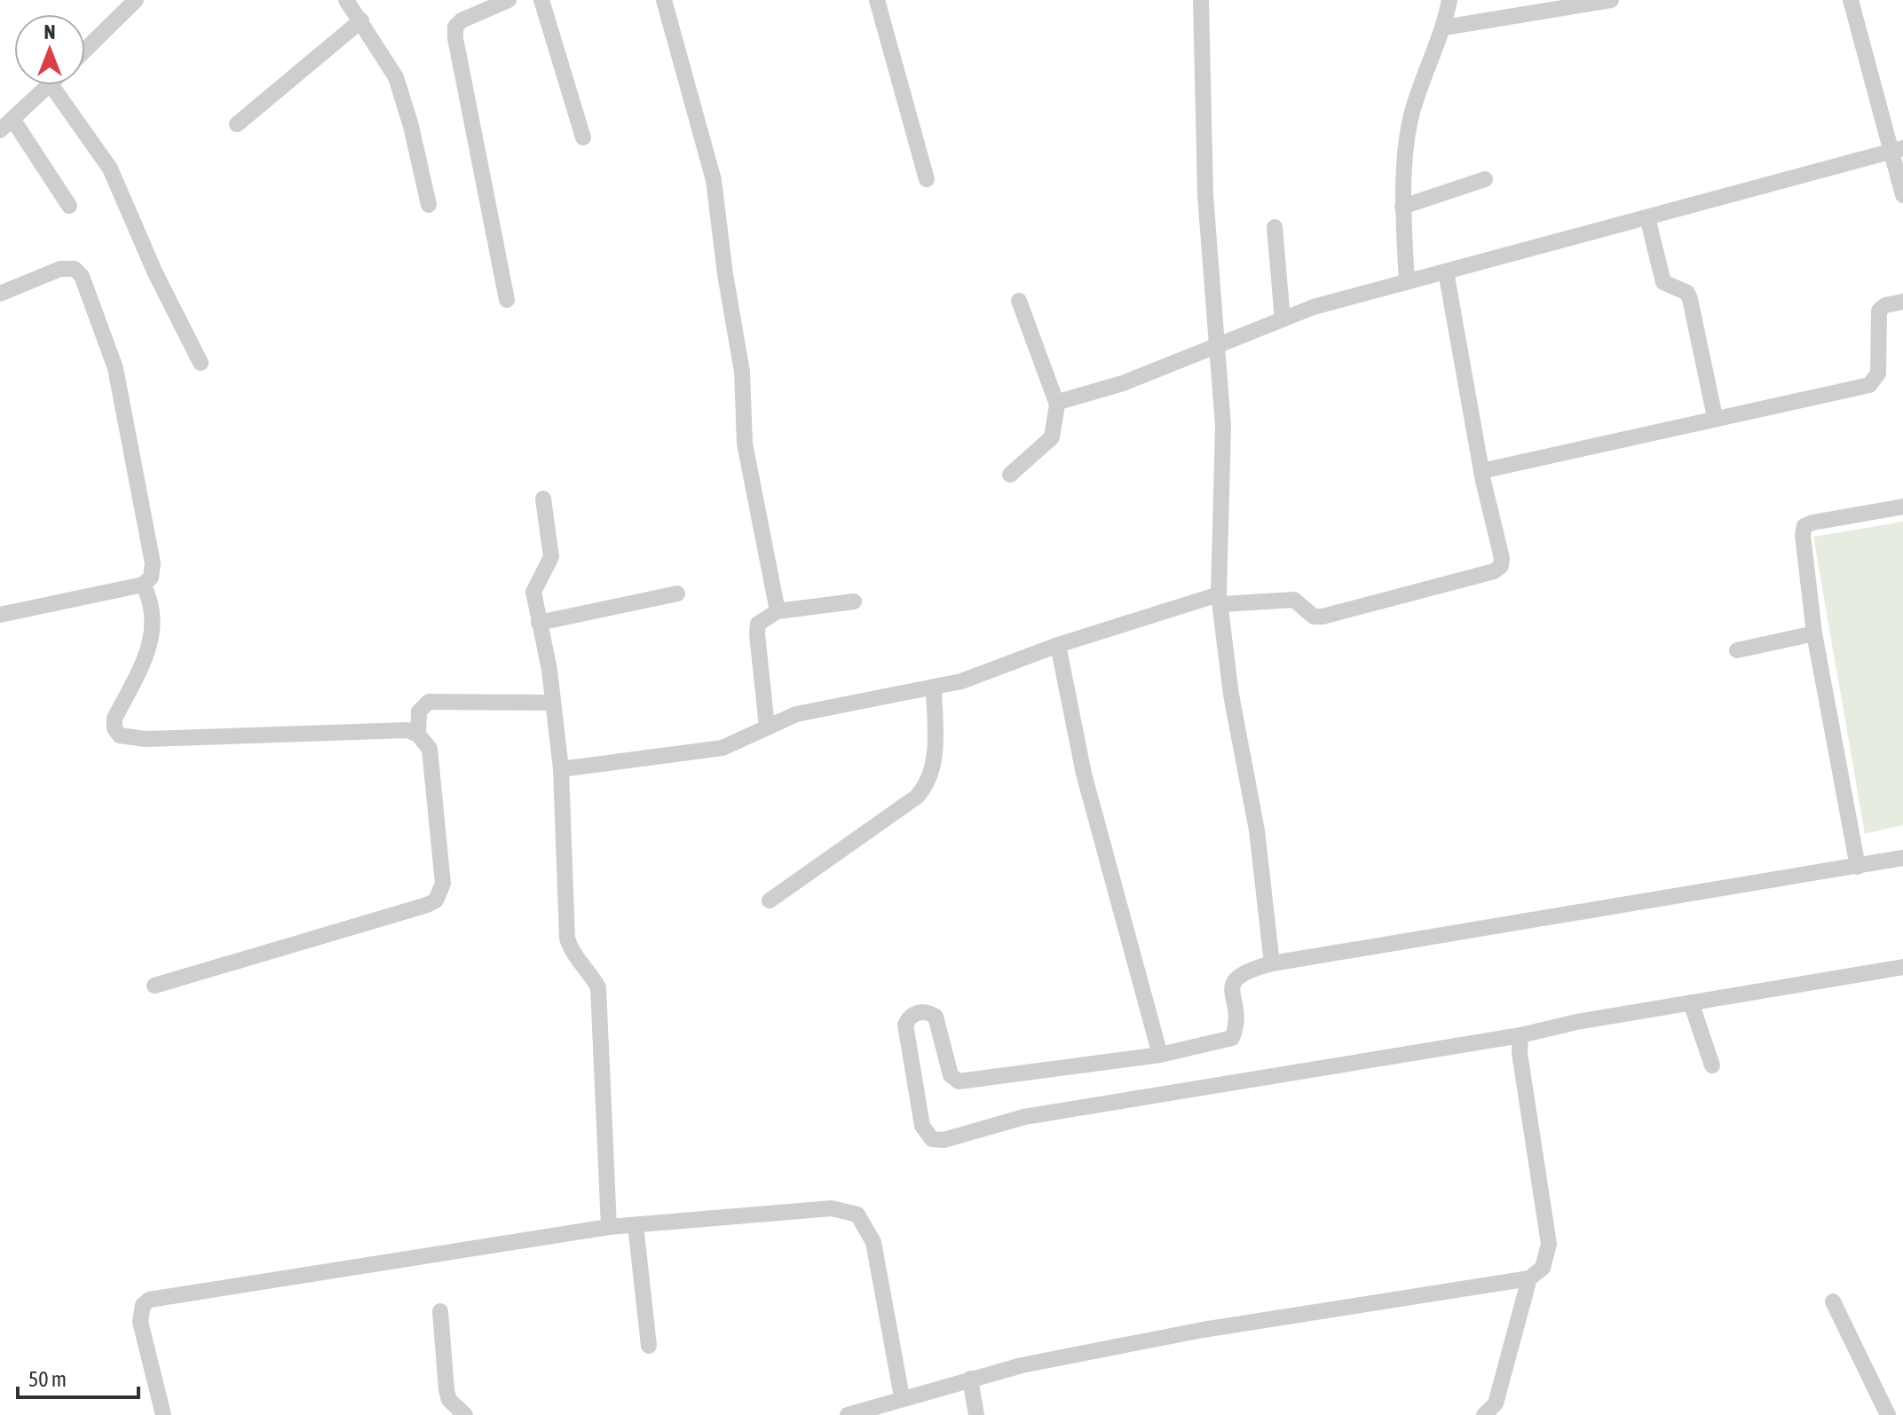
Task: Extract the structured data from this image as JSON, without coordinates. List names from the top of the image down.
{
  "scale_bar": "50 m",
  "north": "top"
}
